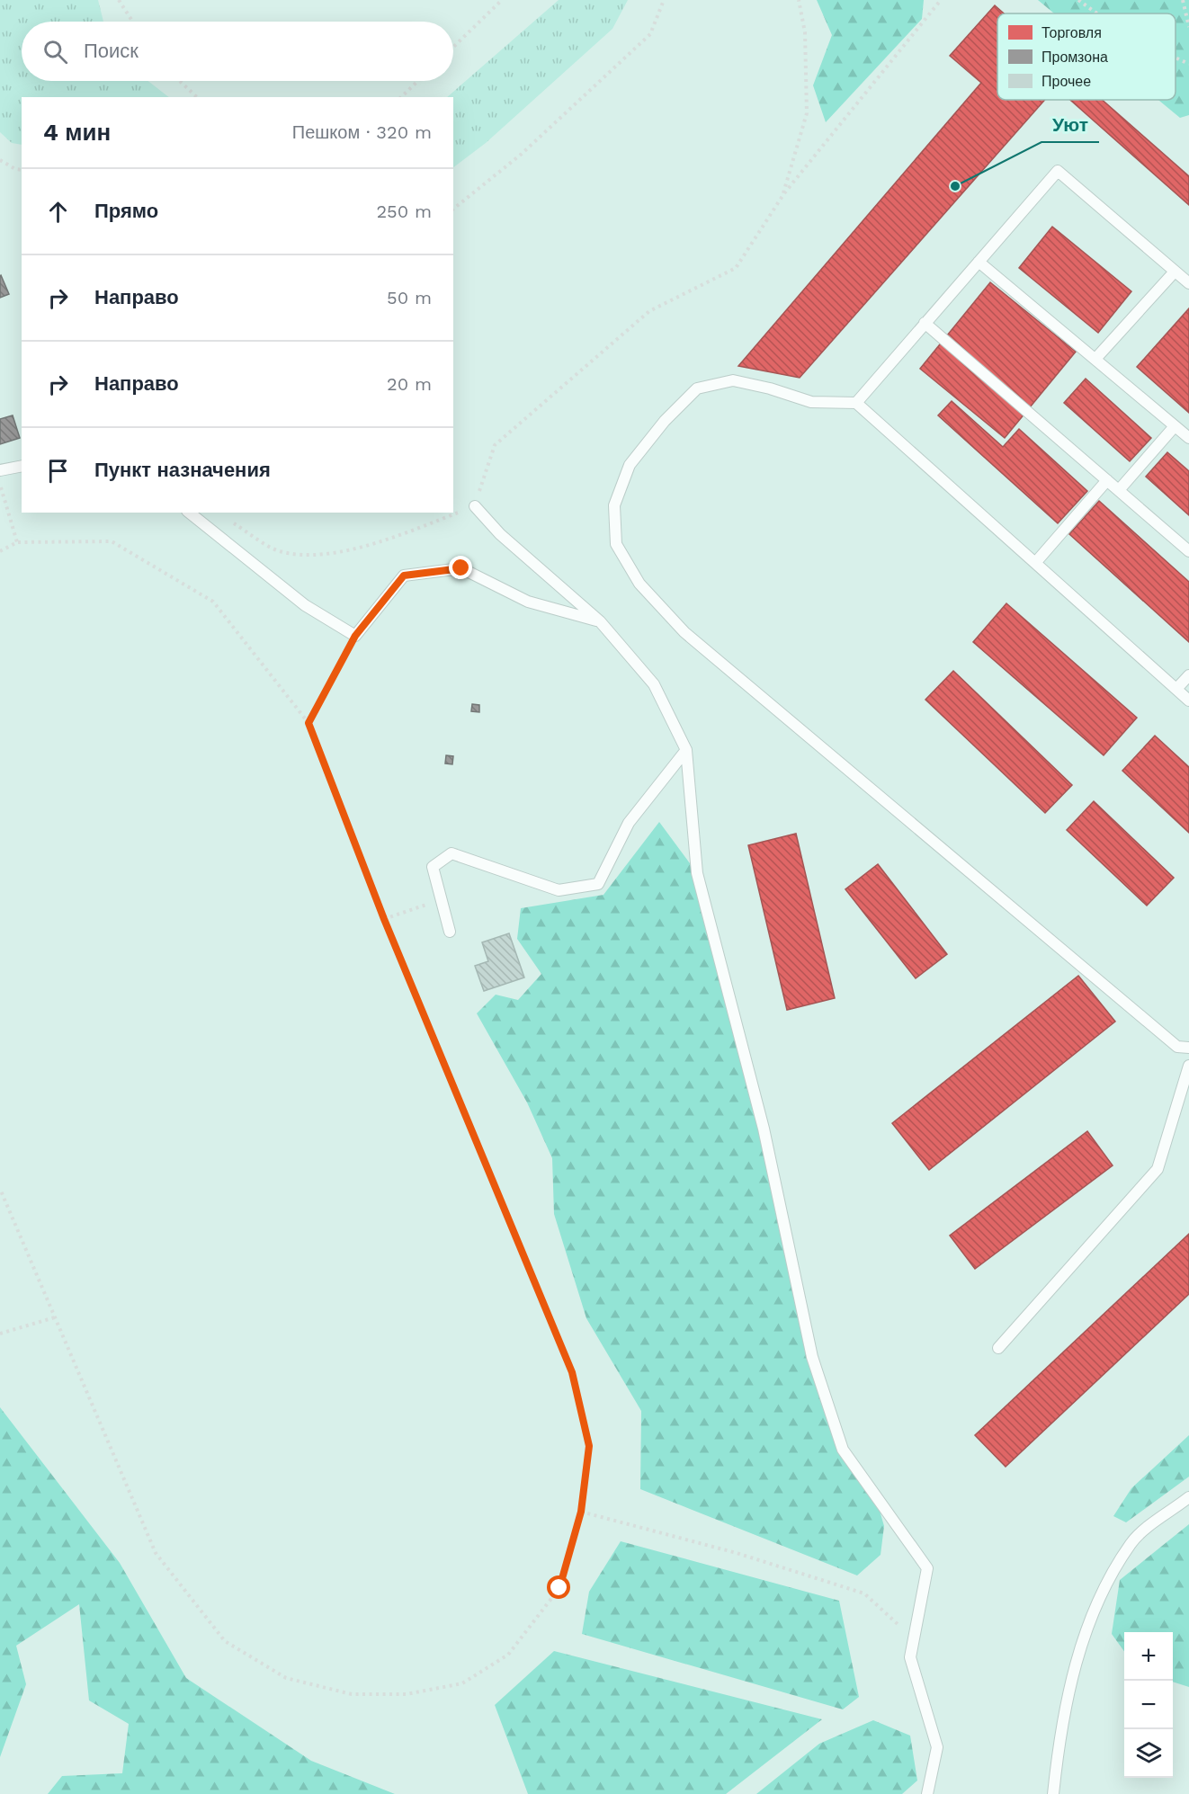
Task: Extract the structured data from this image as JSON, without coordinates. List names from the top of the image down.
{
  "places": ["Уют"],
  "legend": ["Торговля", "Промзона", "Прочее"],
  "page": {
    "search": "Поиск",
    "heading": ["4 мин", "Пешком · 320 m"],
    "list": [
      ["Прямо", "250 m"],
      ["Направо", "50 m"],
      ["Направо", "20 m"],
      "Пункт назначения"
    ],
    "map_buttons": ["+", "−"]
  }
}
